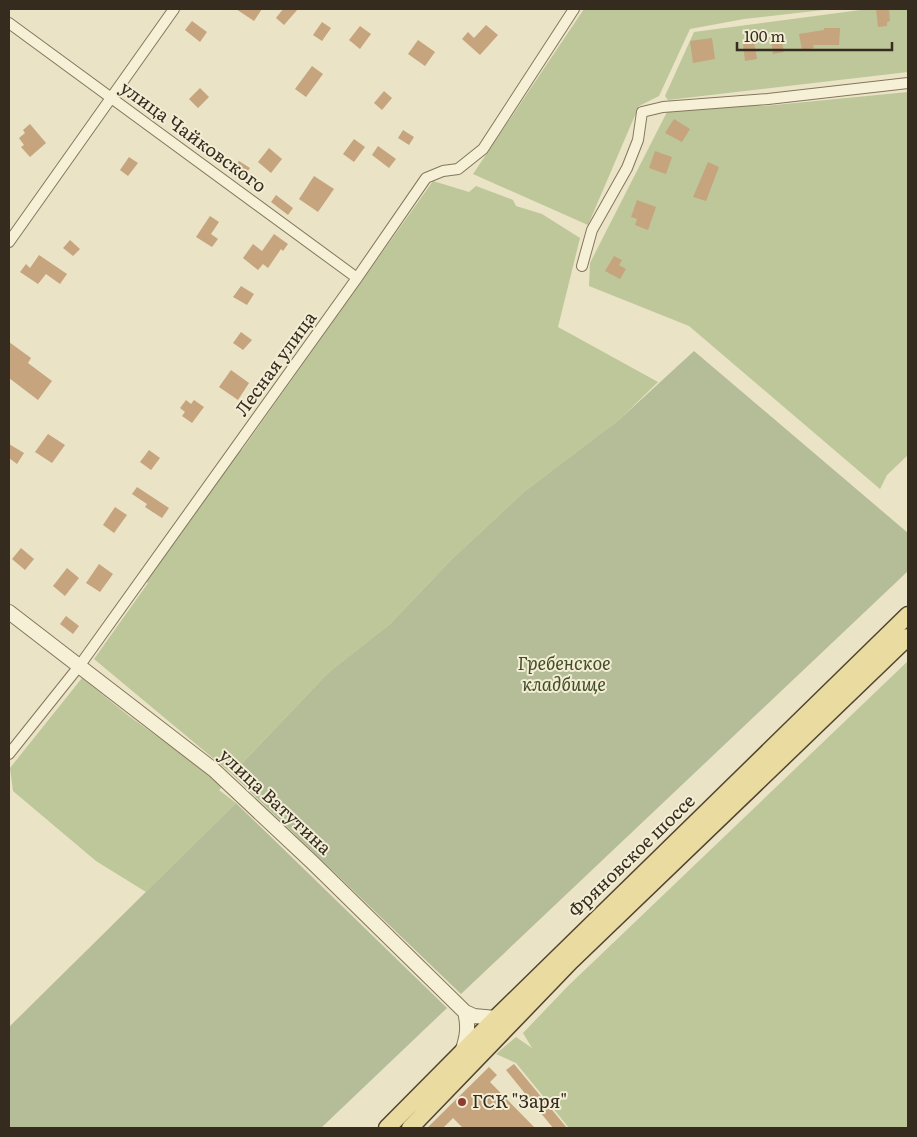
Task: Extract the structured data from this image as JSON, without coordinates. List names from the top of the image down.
{
  "streets": {
    "main road": ["Фряновское шоссе"],
    "street": ["улица Чайковского", "Лесная улица", "улица Ватутина"]
  },
  "crossings": [
    ["улица Чайковского", "Лесная улица"],
    ["Лесная улица", "улица Ватутина"]
  ],
  "parks": ["Гребенское кладбище"],
  "places": ["ГСК \"Заря\""],
  "scale_bar": "100 m"
}
